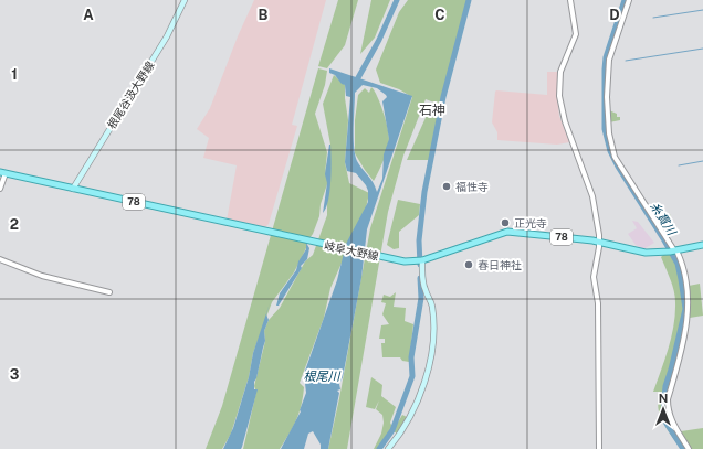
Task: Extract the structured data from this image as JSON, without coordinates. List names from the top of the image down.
{
  "streets": {
    "main road": ["根尾谷汲大野線", "78", "岐阜大野線"]
  },
  "crossings": [
    ["根尾谷汲大野線", "岐阜大野線"]
  ],
  "districts": ["石神"],
  "water": ["糸貫川", "根尾川"],
  "places": ["福性寺", "正光寺", "春日神社"],
  "north": "top",
  "grid": {
    "columns": [
      "A",
      "B",
      "C",
      "D"
    ],
    "rows": ["1", "2", "3"]
  }
}
